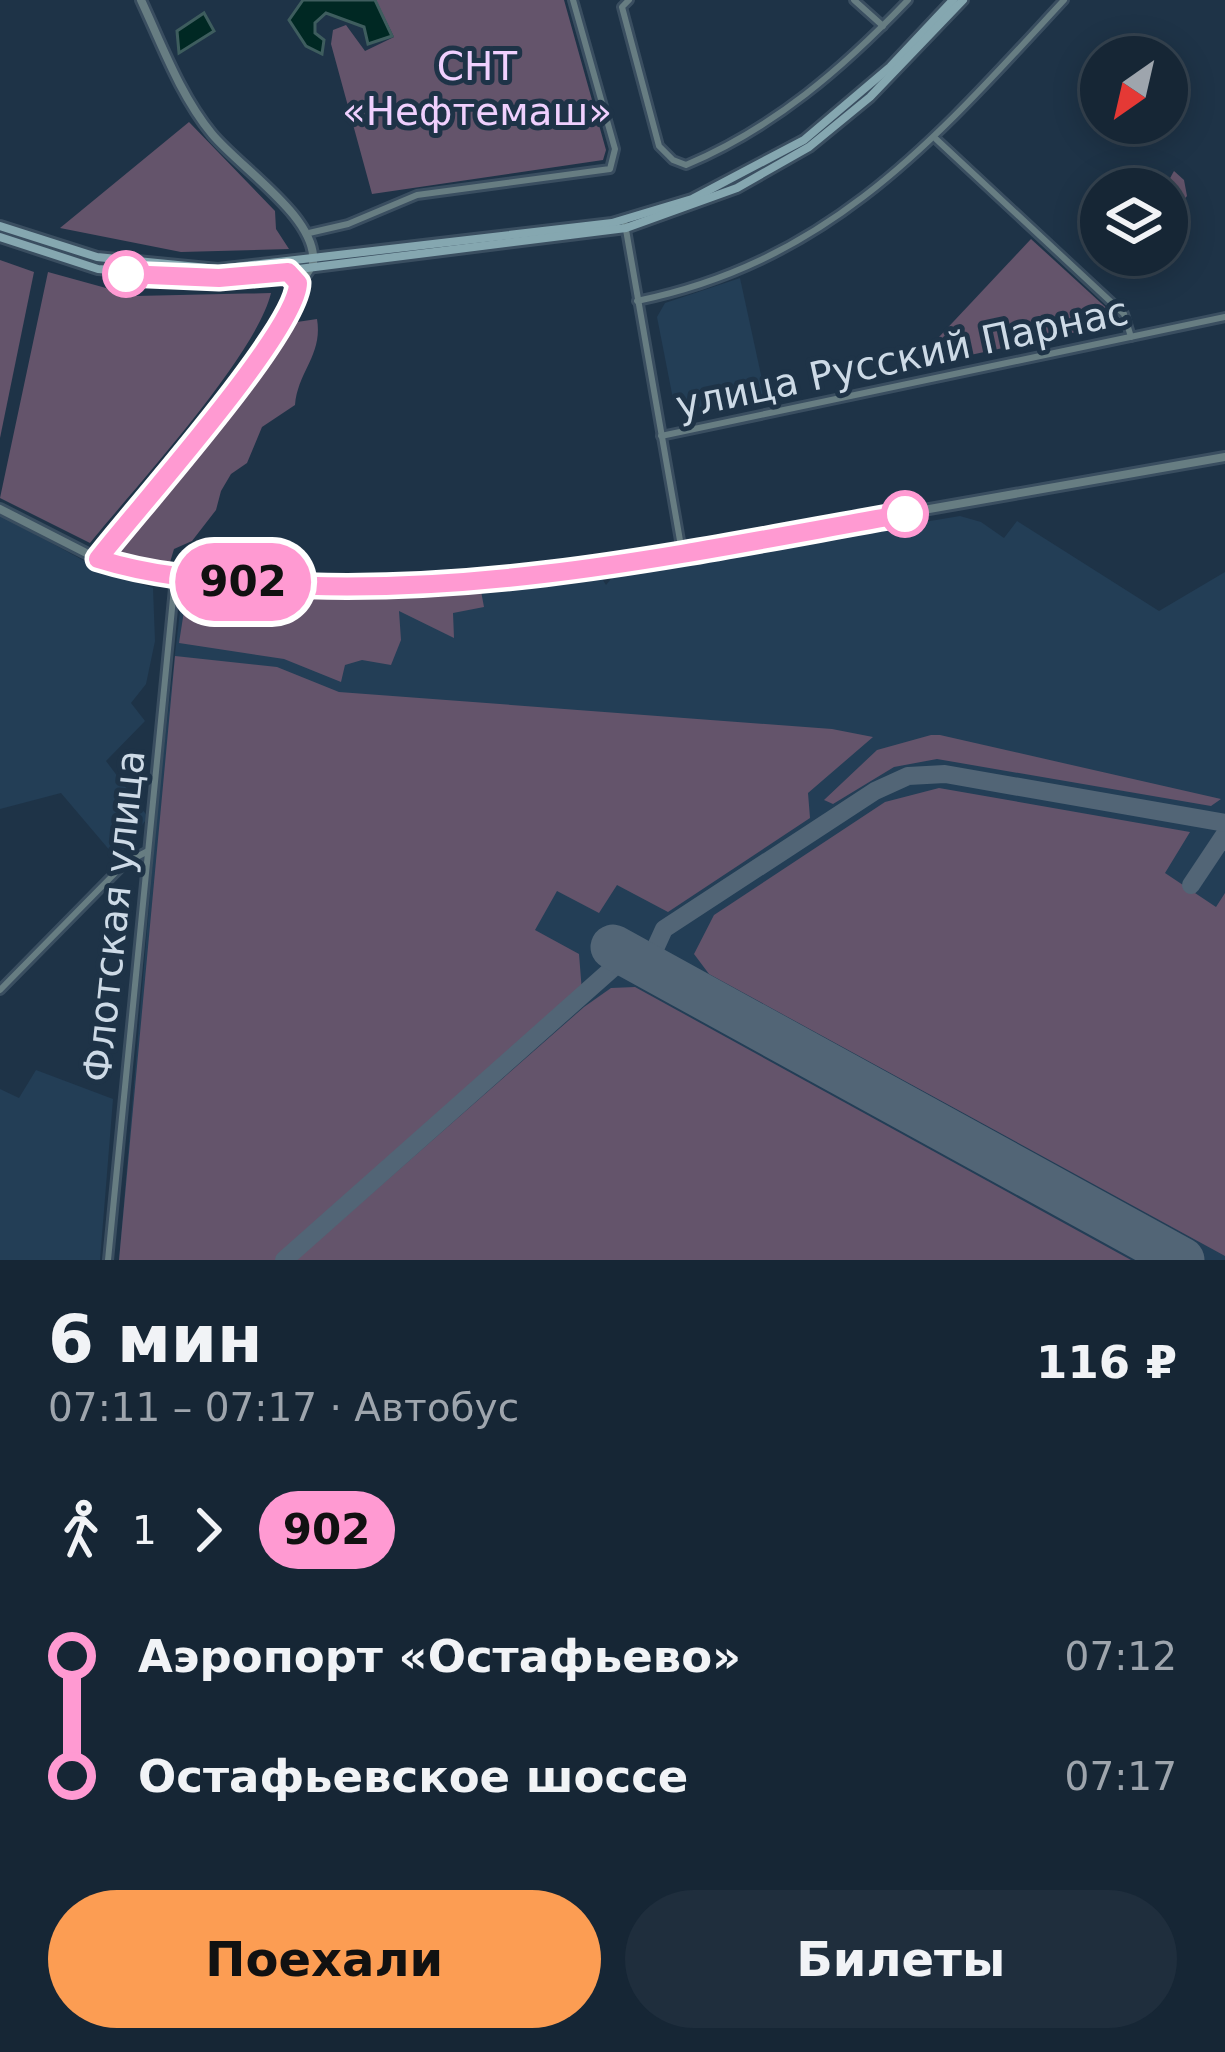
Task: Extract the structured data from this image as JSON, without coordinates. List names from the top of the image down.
{
  "streets": {
    "street": ["улица Русский Парнас", "Флотская улица"]
  },
  "parks": ["СНТ «Нефтемаш»"],
  "lines": ["bus line 902"],
  "north": "bottom left",
  "page": {
    "on_map": "902",
    "heading": ["6 мин", "07:11 – 07:17 · Автобус", "116 ₽"],
    "legs": ["1", "902"],
    "list": [
      {
        "name": "Аэропорт «Остафьево»",
        "value": "07:12"
      },
      {
        "name": "Остафьевское шоссе",
        "value": "07:17"
      }
    ],
    "buttons": ["Поехали", "Билеты"]
  }
}
